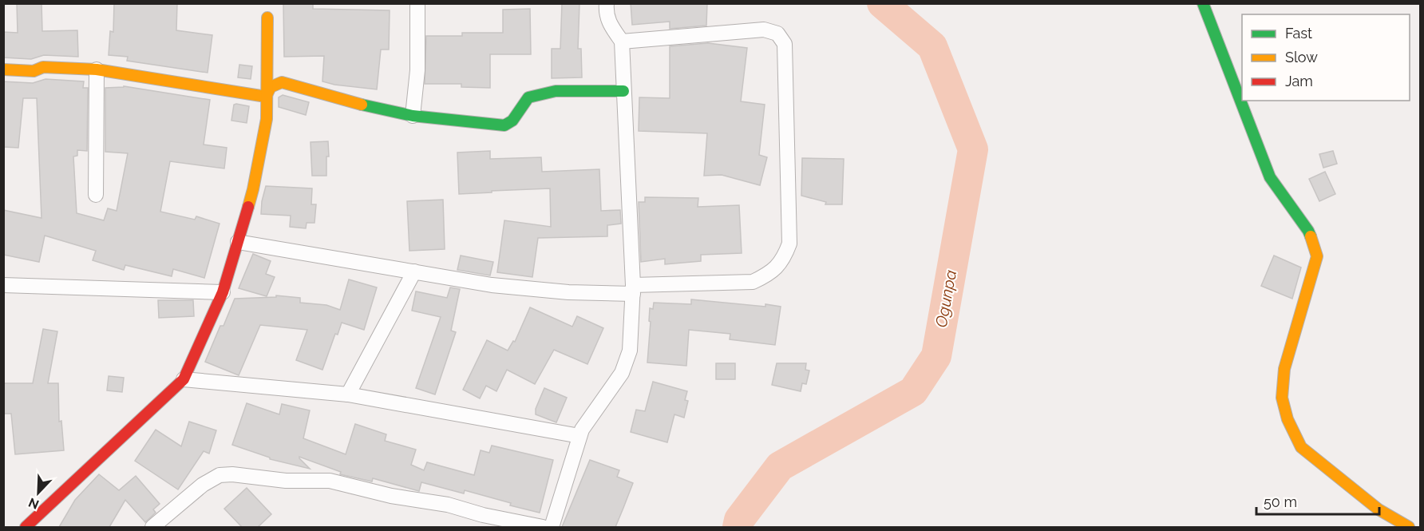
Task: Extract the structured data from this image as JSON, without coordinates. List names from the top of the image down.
{
  "water": ["Ogunpa"],
  "legend": ["Fast", "Slow", "Jam"],
  "scale_bar": "50 m",
  "north": "bottom left"
}
